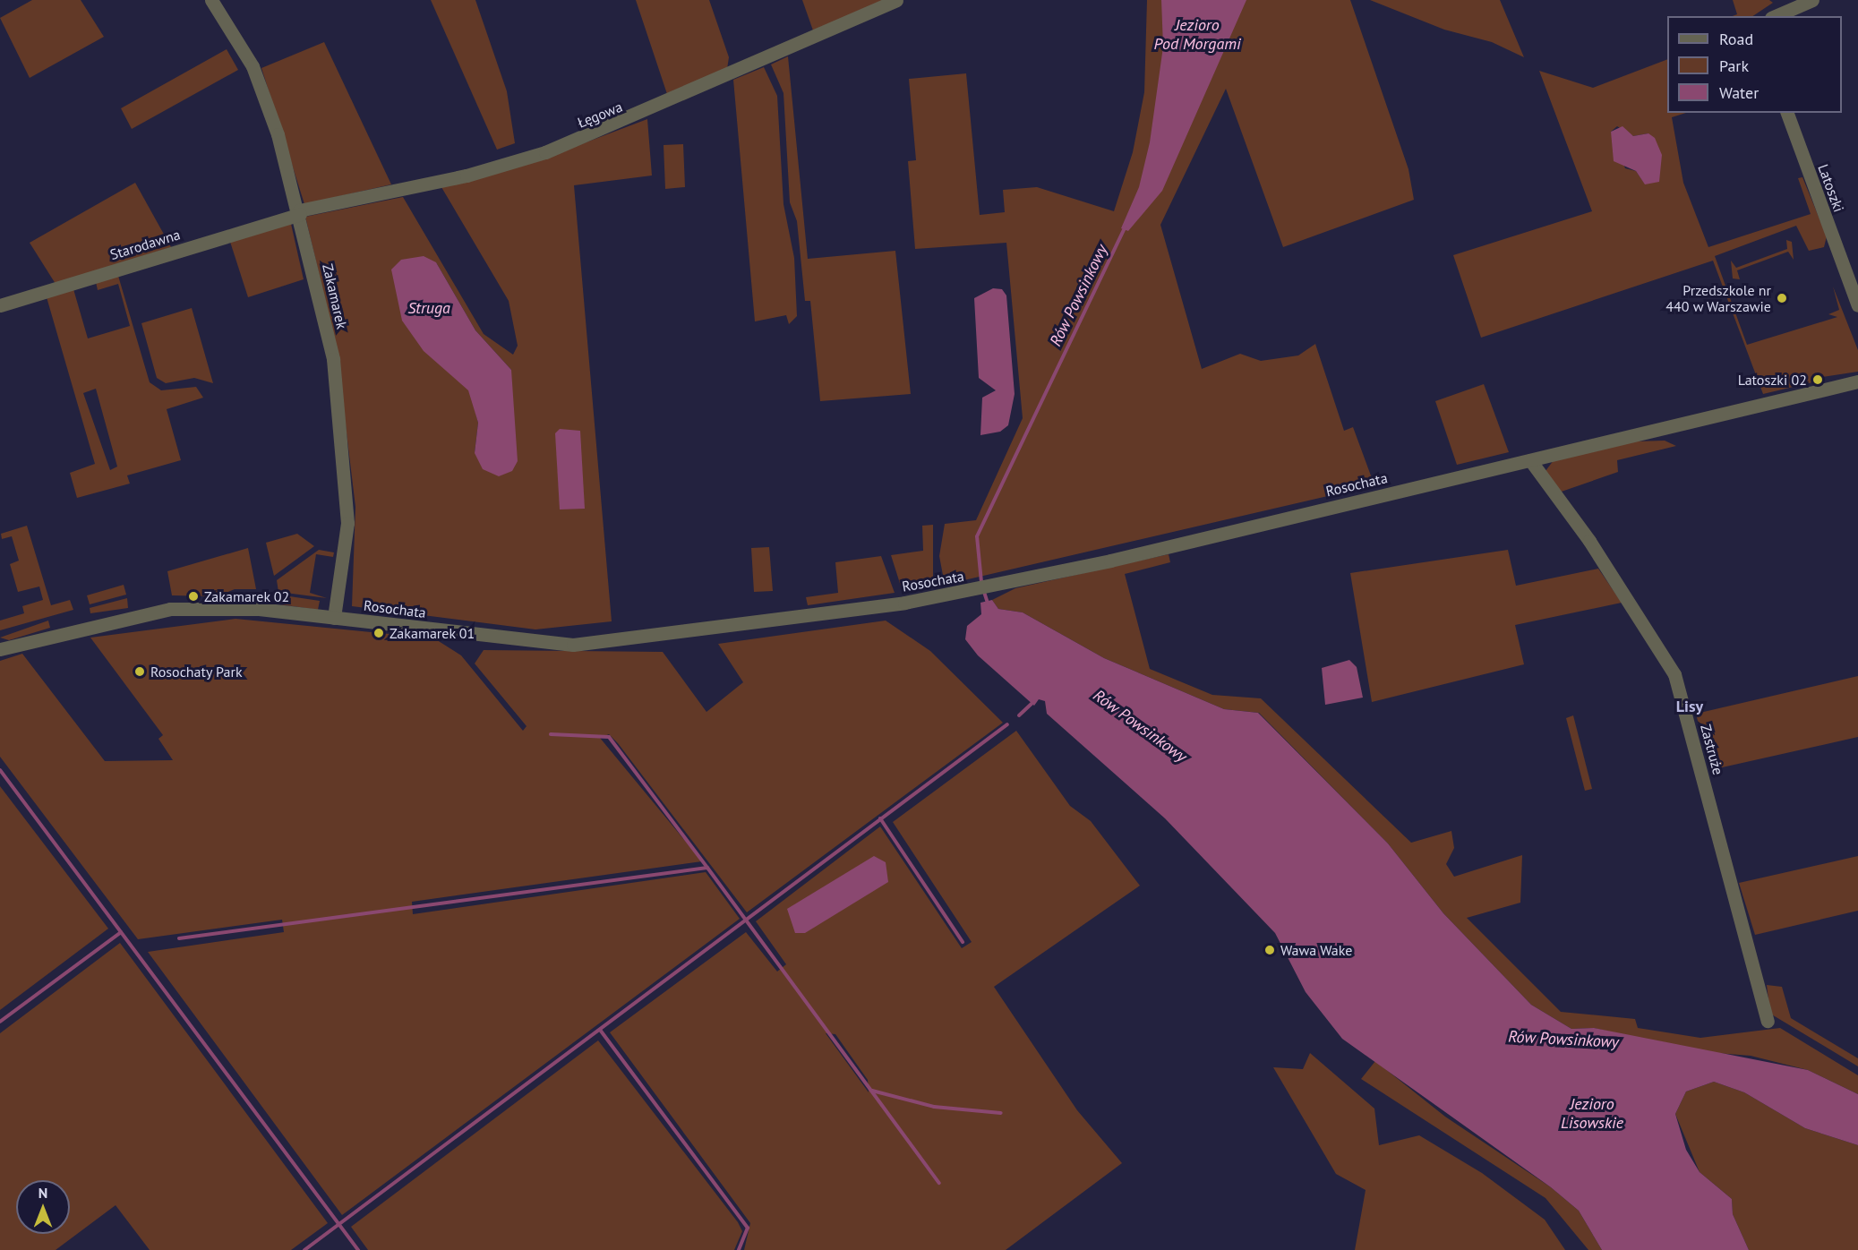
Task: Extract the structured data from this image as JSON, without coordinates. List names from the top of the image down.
{
  "streets": {
    "street": [
      "Łęgowa",
      "Latoszki",
      "Starodawna",
      "Zakamarek",
      "Rosochata",
      "Zastruże"
    ]
  },
  "crossings": [
    ["Łęgowa", "Starodawna"],
    ["Łęgowa", "Zakamarek"],
    ["Starodawna", "Zakamarek"],
    ["Zakamarek", "Rosochata"],
    ["Rosochata", "Zastruże"]
  ],
  "districts": ["Lisy"],
  "water": [
    "Jezioro Pod Morgami",
    "Rów Powsinkowy",
    "Struga",
    "Jezioro Lisowskie"
  ],
  "places": [
    "Przedszkole nr 440 w Warszawie",
    "Latoszki 02",
    "Zakamarek 02",
    "Zakamarek 01",
    "Rosochaty Park",
    "Wawa Wake"
  ],
  "legend": ["Road", "Park", "Water"],
  "north": "top"
}
